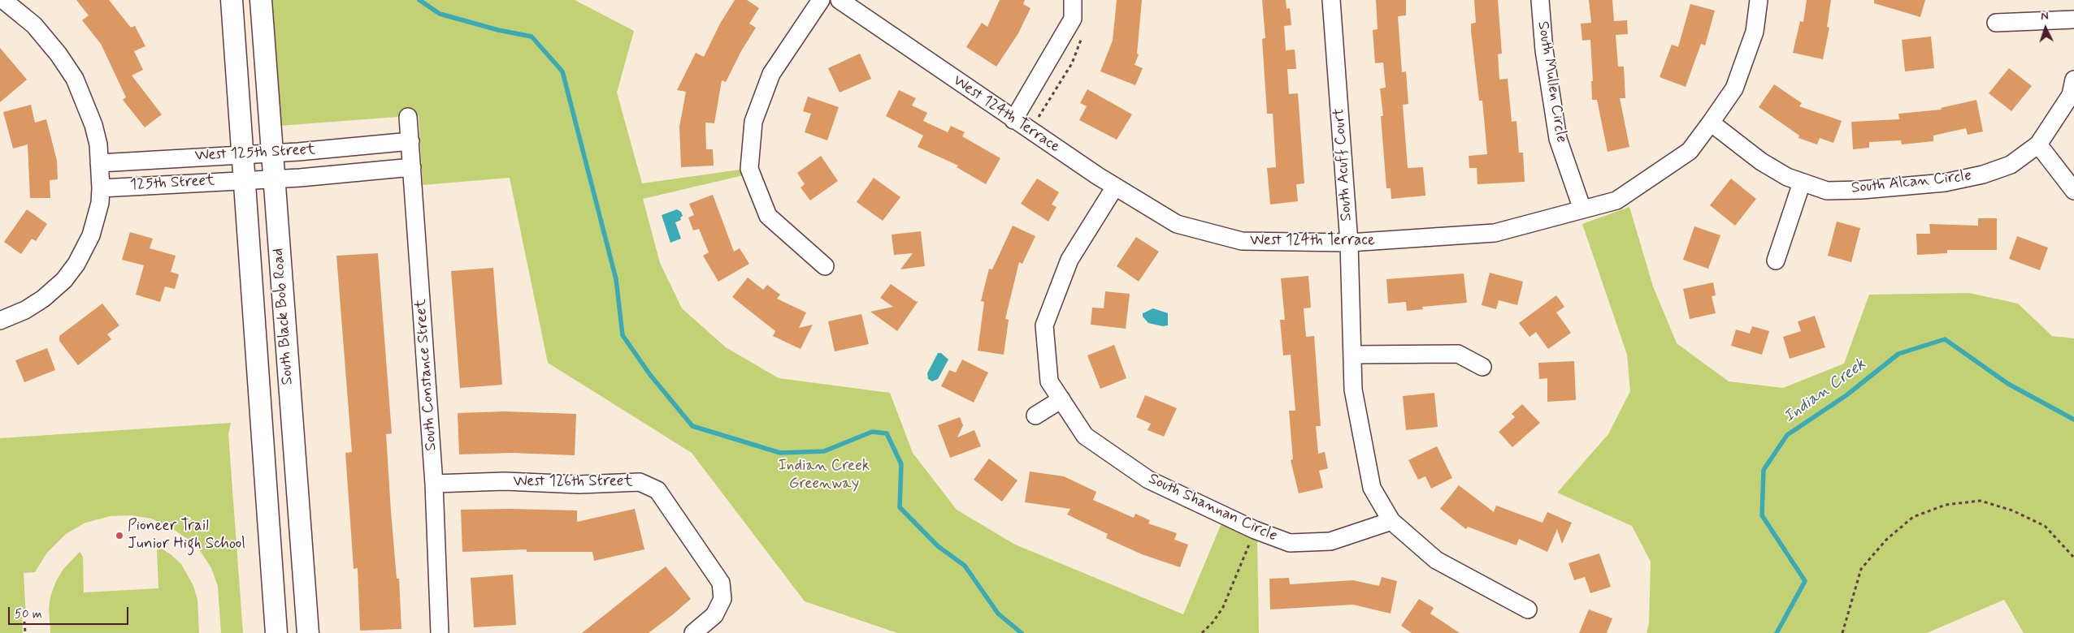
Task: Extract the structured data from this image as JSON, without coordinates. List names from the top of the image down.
{
  "streets": {
    "main road": ["South Black Bob Road"],
    "street": [
      "South Mullen Circle",
      "West 124th Terrace",
      "West 125th Street",
      "South Acuff Court",
      "South Alcan Circle",
      "125th Street",
      "South Constance Street",
      "West 126th Street",
      "South Shannan Circle"
    ]
  },
  "crossings": [
    ["South Mullen Circle", "West 124th Terrace"],
    ["West 124th Terrace", "South Acuff Court"],
    ["West 124th Terrace", "South Alcan Circle"],
    ["West 124th Terrace", "South Shannan Circle"],
    ["West 125th Street", "125th Street"],
    ["West 125th Street", "South Black Bob Road"],
    ["West 125th Street", "South Constance Street"],
    ["South Acuff Court", "South Shannan Circle"],
    ["125th Street", "South Black Bob Road"],
    ["South Constance Street", "West 126th Street"]
  ],
  "water": ["Indian Creek"],
  "parks": ["Indian Creek Greenway"],
  "places": ["Pioneer Trail Junior High School"],
  "scale_bar": "50 m",
  "north": "top"
}
